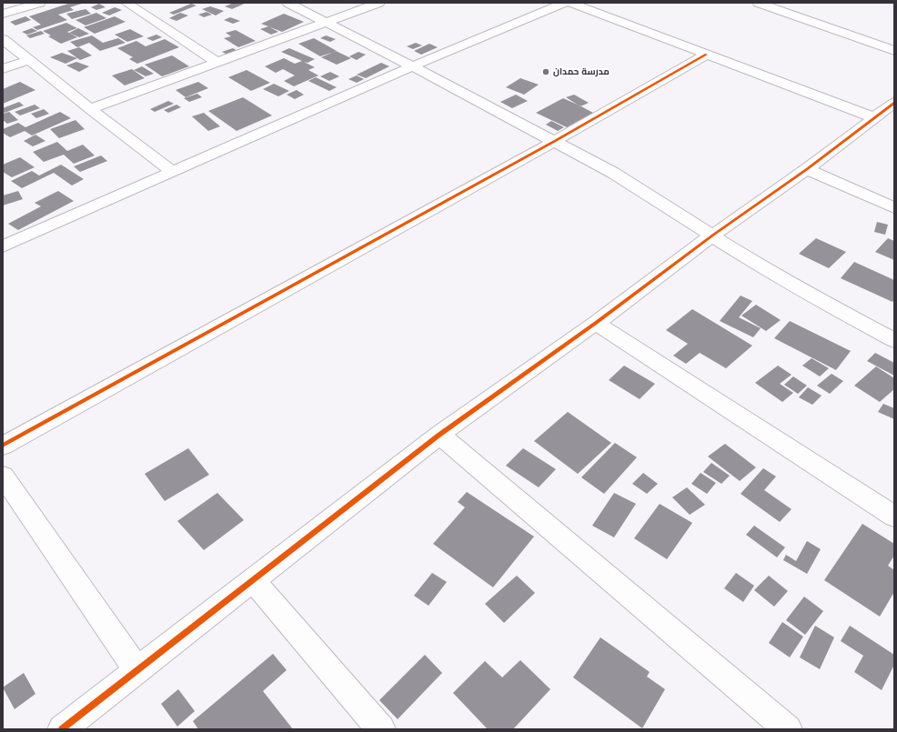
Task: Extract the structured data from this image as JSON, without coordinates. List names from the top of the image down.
{
  "places": ["مدرسة حمدان"]
}
